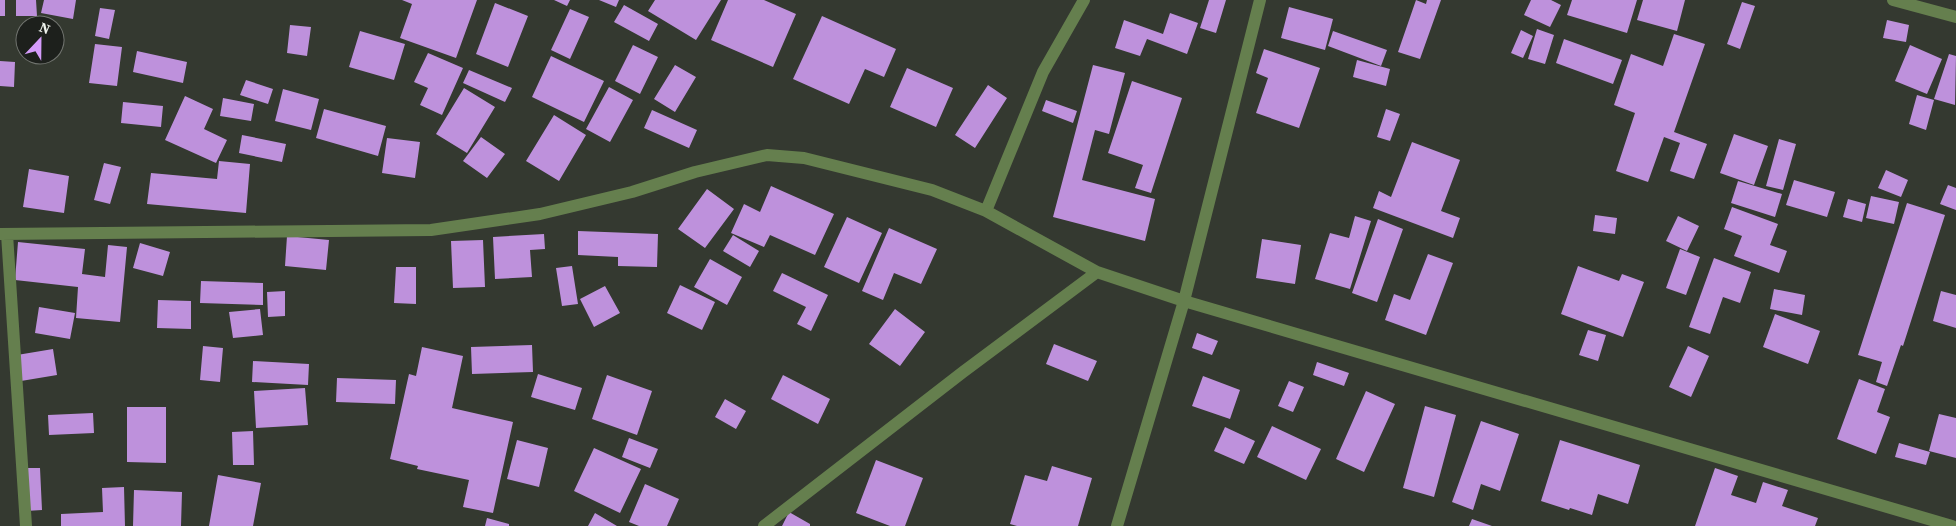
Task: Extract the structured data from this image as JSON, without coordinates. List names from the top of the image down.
{
  "north": "top"
}
